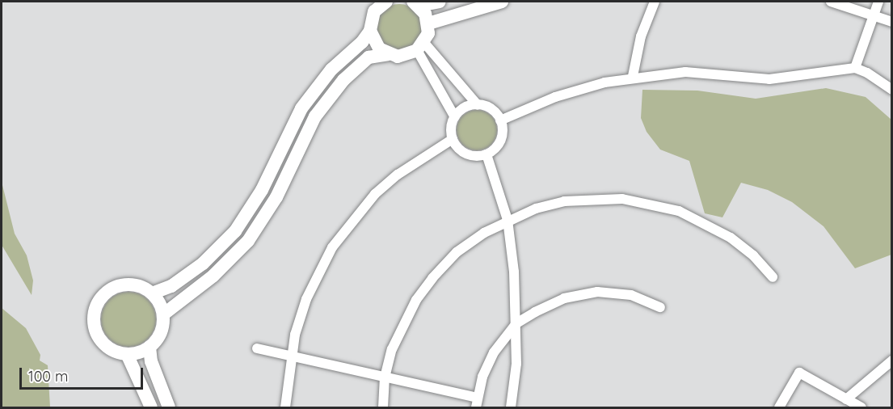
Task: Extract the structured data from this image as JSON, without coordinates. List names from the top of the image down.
{
  "scale_bar": "100 m"
}
